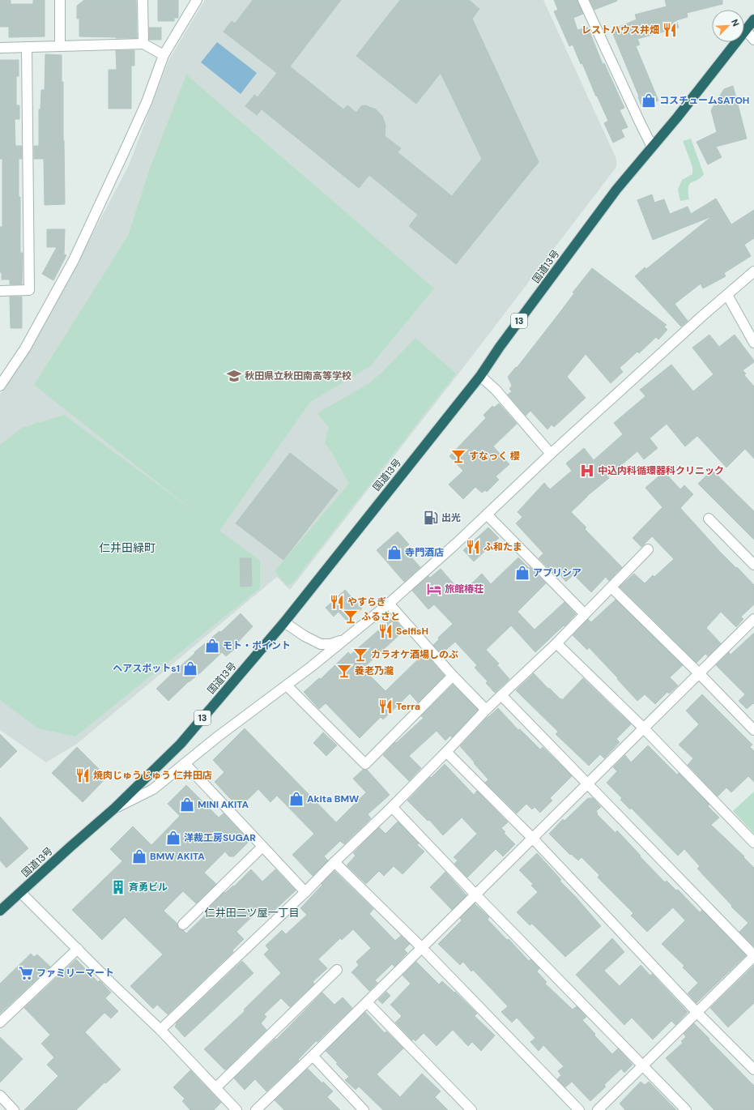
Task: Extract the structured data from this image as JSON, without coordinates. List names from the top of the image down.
{
  "streets": {
    "highway": ["国道13号", "13"]
  },
  "districts": ["仁井田緑町", "仁井田二ツ屋一丁目"],
  "places": {
    "restaurant": [
      "レストハウス井畑",
      "ふ和たま",
      "やすらぎ",
      "SelfisH",
      "Terra",
      "焼肉じゅうじゅう 仁井田店"
    ],
    "shop": [
      "コスチュームSATOH",
      "寺門酒店",
      "アプリシア",
      "モト・ポイント",
      "ヘアスポットs1",
      "Akita BMW",
      "MINI AKITA",
      "洋裁工房SUGAR",
      "BMW AKITA"
    ],
    "school or university": ["秋田県立秋田南高等学校"],
    "bar": [
      "すなっく 櫻",
      "ふるさと",
      "カラオケ酒場しのぶ",
      "養老乃瀧"
    ],
    "hospital": ["中込内科循環器科クリニック"],
    "fuel station": ["出光"],
    "hotel": ["旅館椿荘"],
    "building": ["斉勇ビル"],
    "supermarket": ["ファミリーマート"]
  },
  "north": "top right"
}
